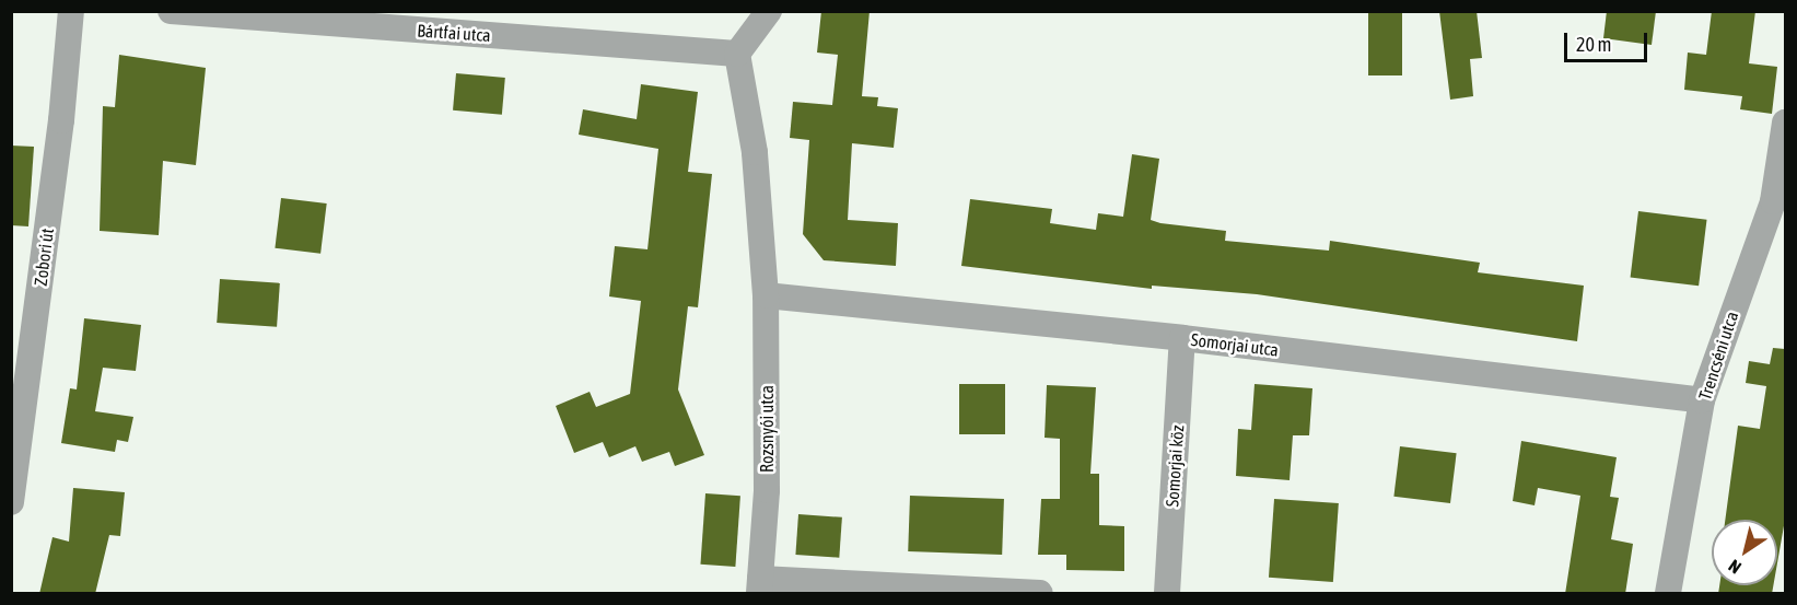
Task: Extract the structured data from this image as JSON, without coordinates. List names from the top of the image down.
{
  "streets": {
    "street": [
      "Bártfai utca",
      "Zobori út",
      "Somorjai utca",
      "Trencséni utca",
      "Rozsnyói utca",
      "Somorjai köz"
    ]
  },
  "crossings": [
    ["Bártfai utca", "Rozsnyói utca"],
    ["Somorjai utca", "Trencséni utca"],
    ["Somorjai utca", "Rozsnyói utca"],
    ["Somorjai utca", "Somorjai köz"]
  ],
  "scale_bar": "20 m",
  "north": "bottom left"
}
